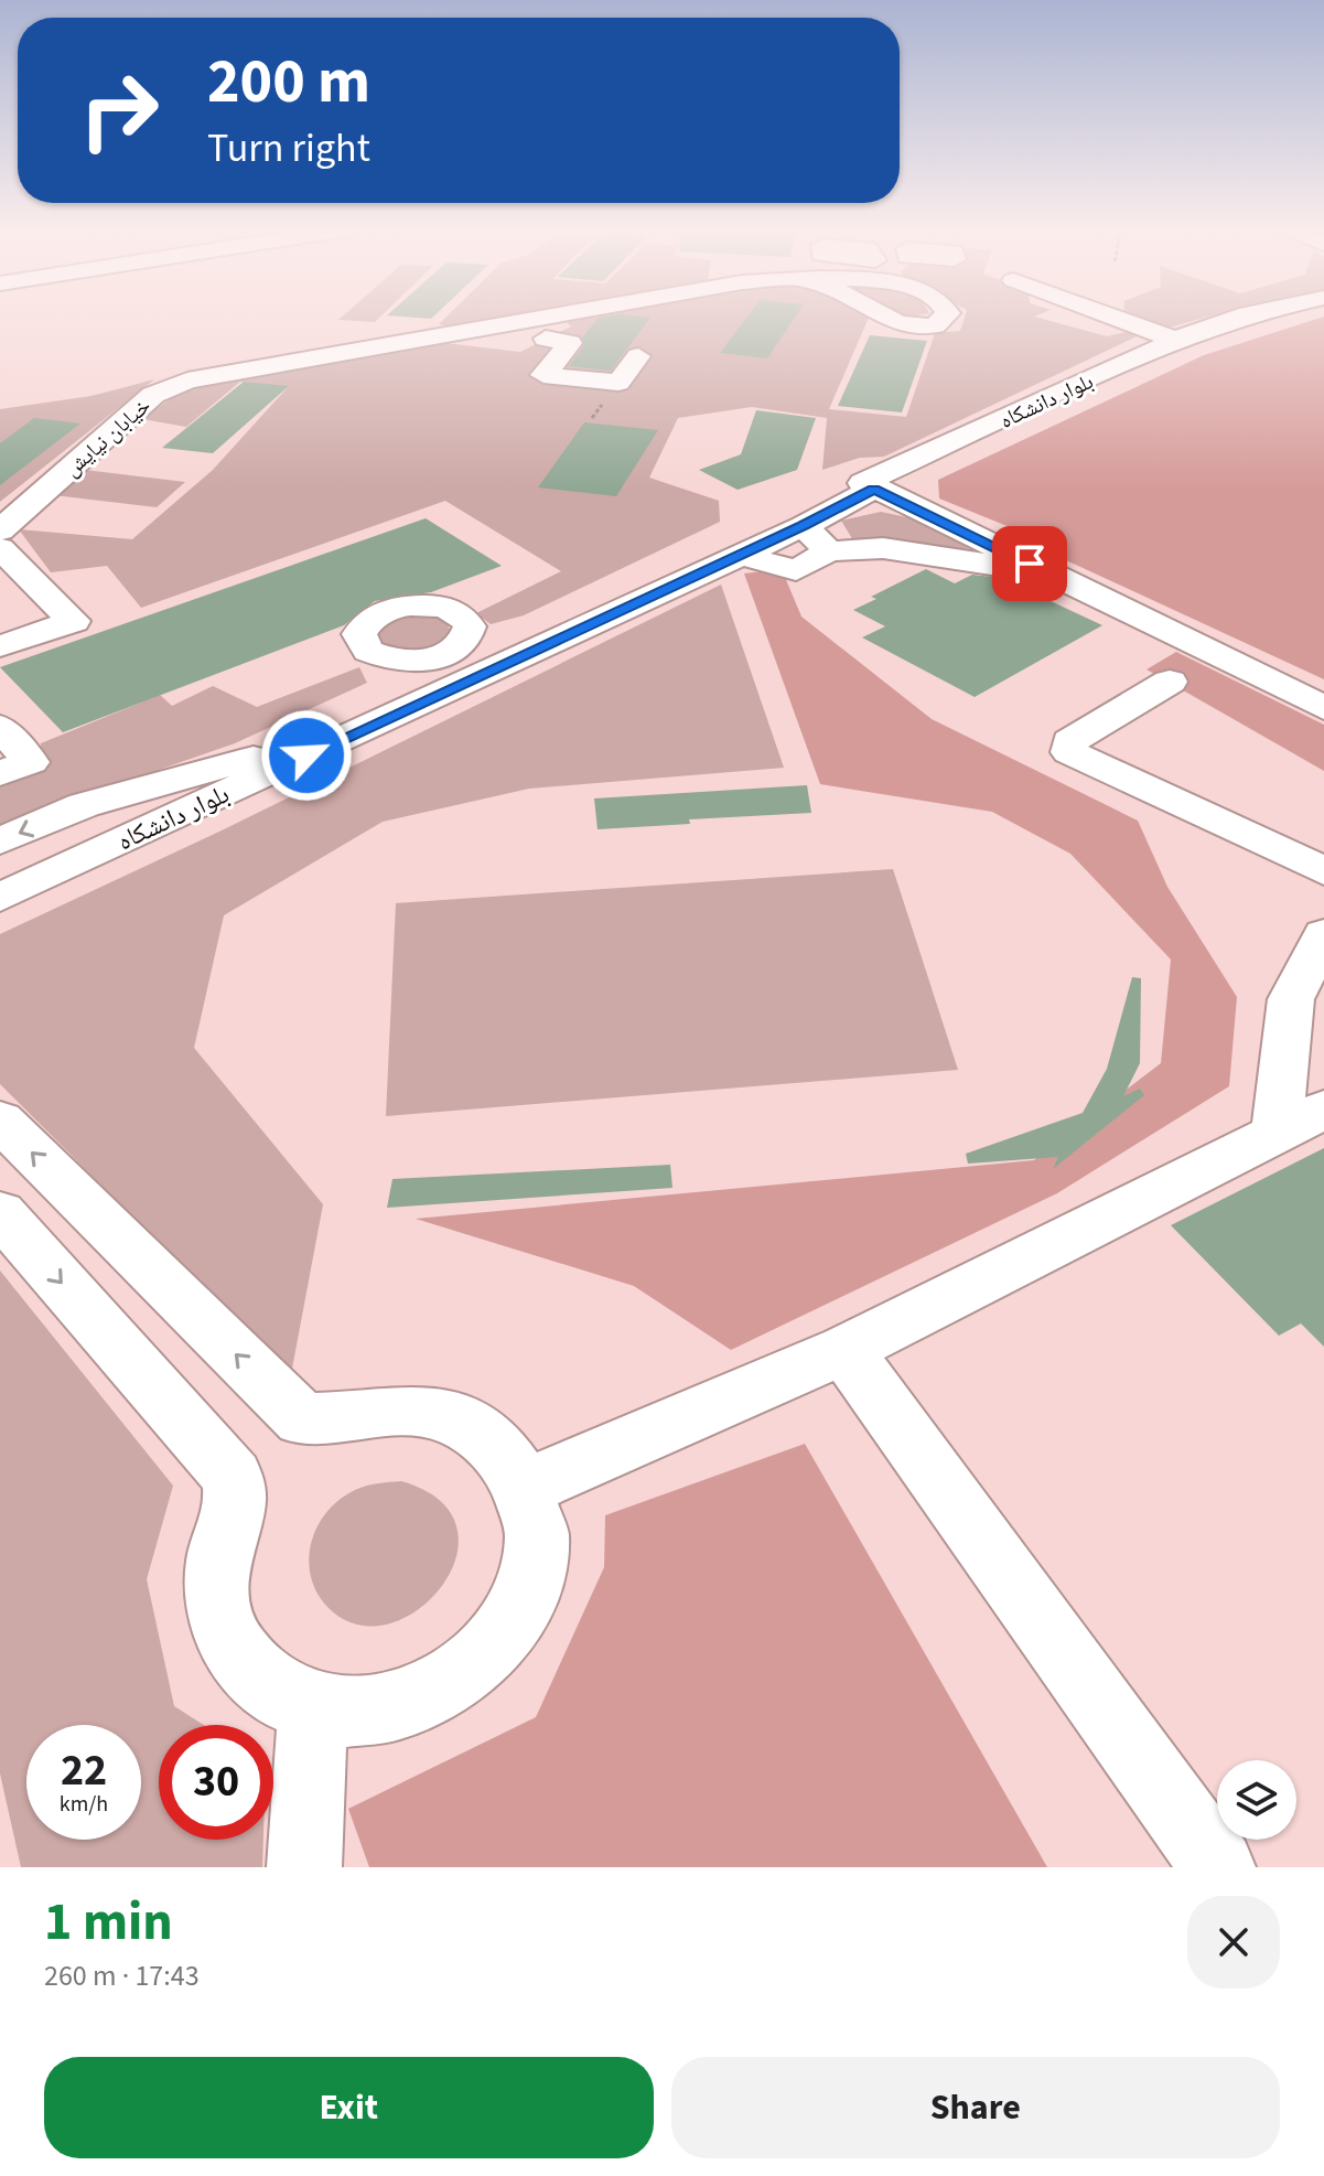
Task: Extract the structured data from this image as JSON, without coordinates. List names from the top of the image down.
{
  "streets": {
    "street": ["بلوار دانشکاه", "خیابان نیایش"]
  },
  "page": {
    "turn": ["200 m", "Turn right"],
    "speed": "22 km/h",
    "limit": "30",
    "heading": ["1 min", "260 m · 17:43"],
    "buttons": ["Exit", "Share"]
  }
}
